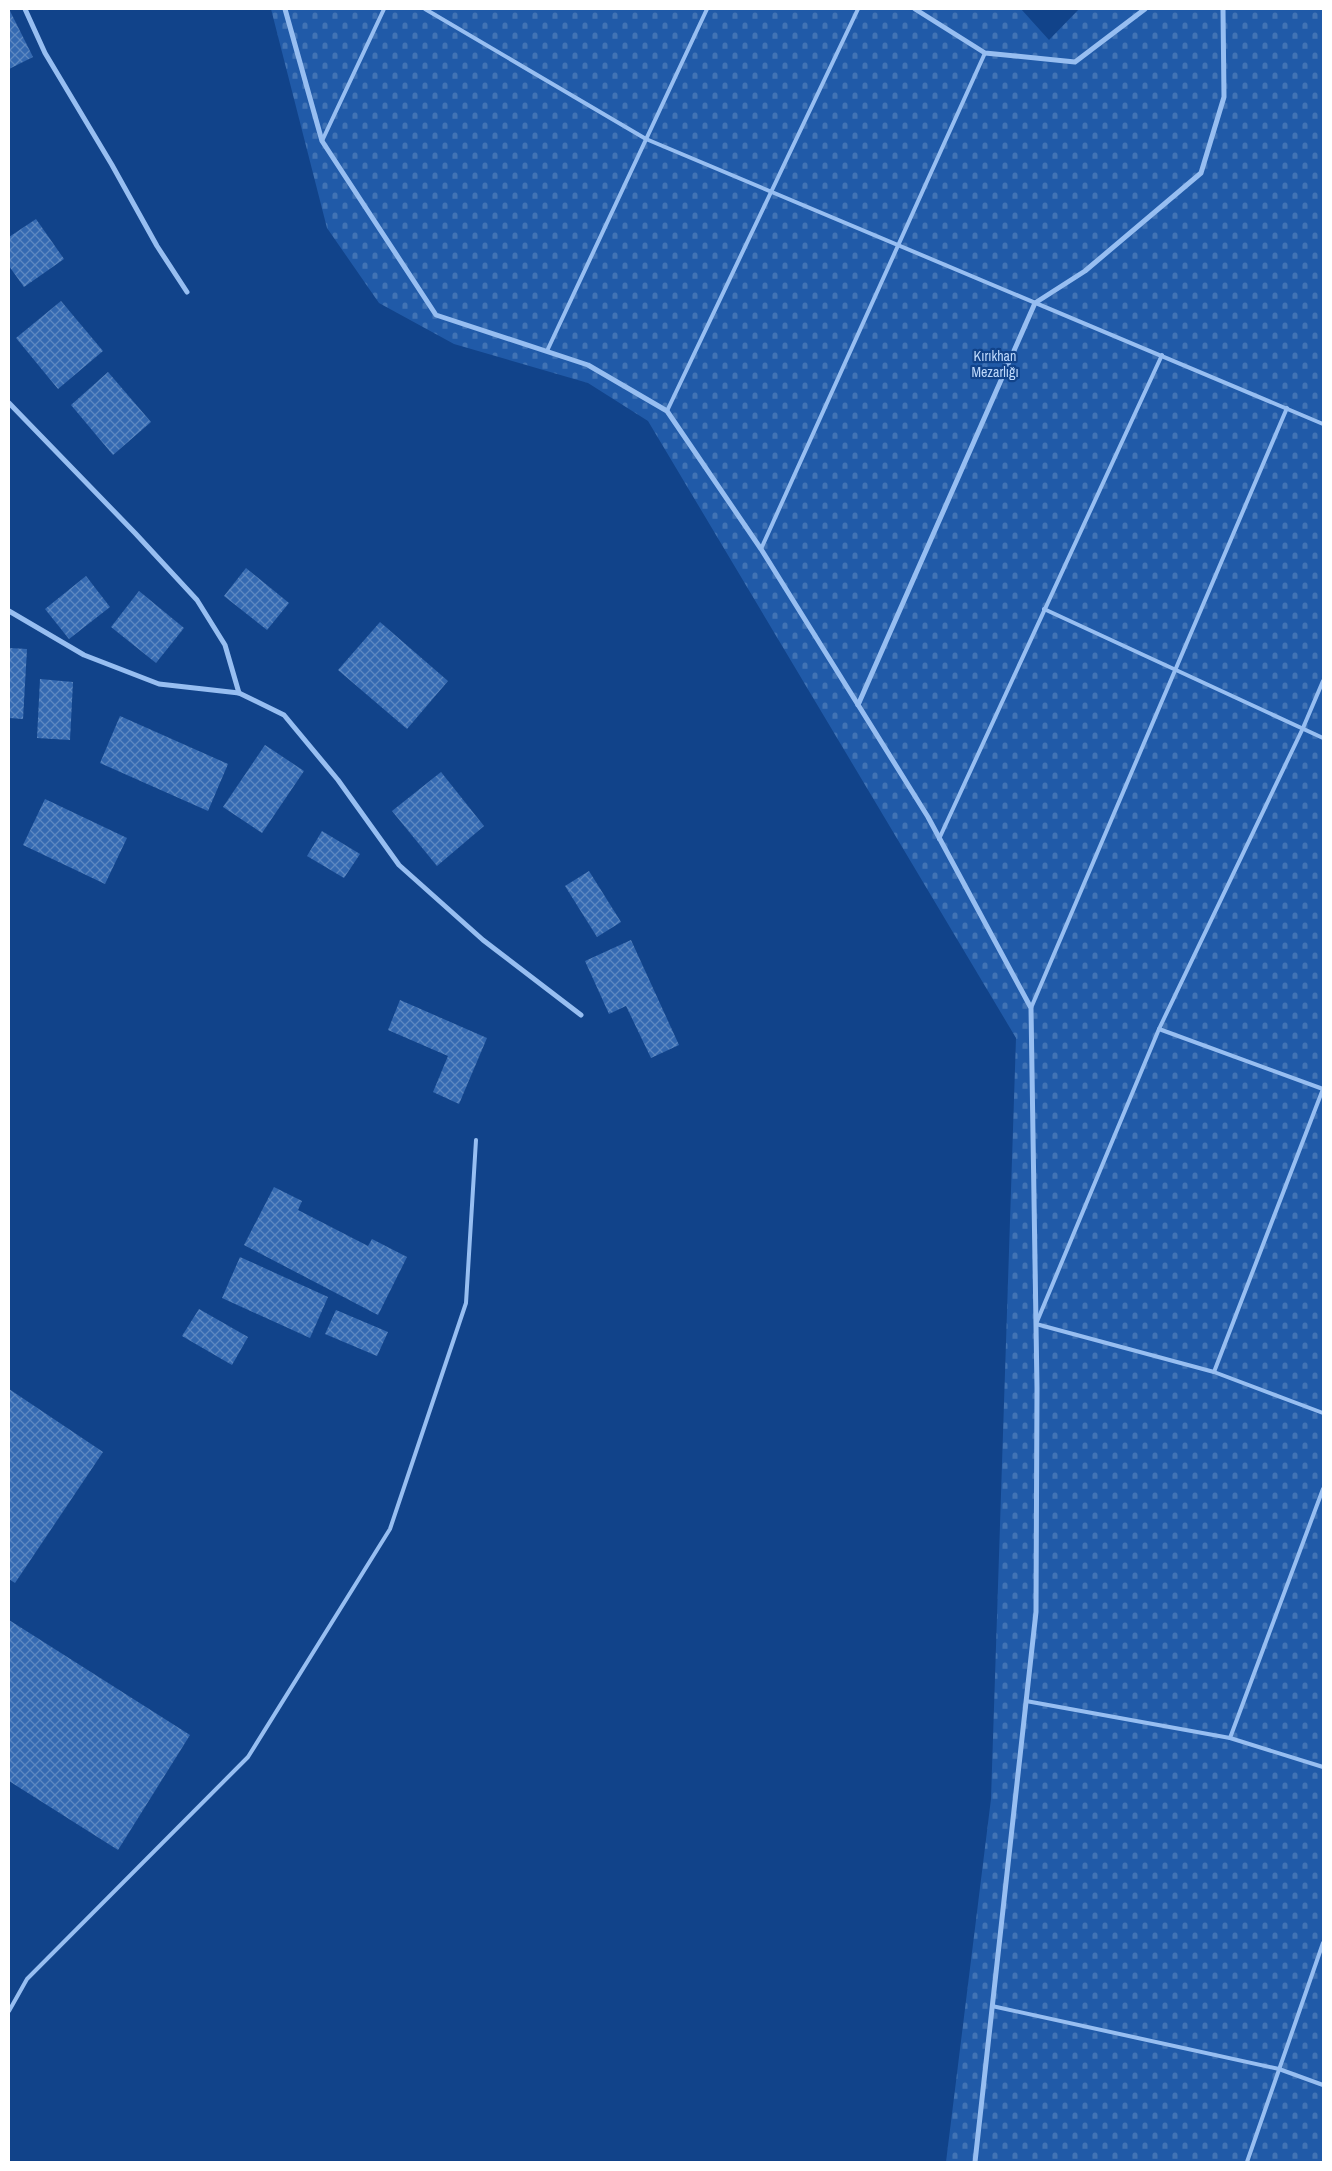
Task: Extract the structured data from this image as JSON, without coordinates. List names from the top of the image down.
{
  "parks": ["Kırıkhan Mezarlığı"]
}
